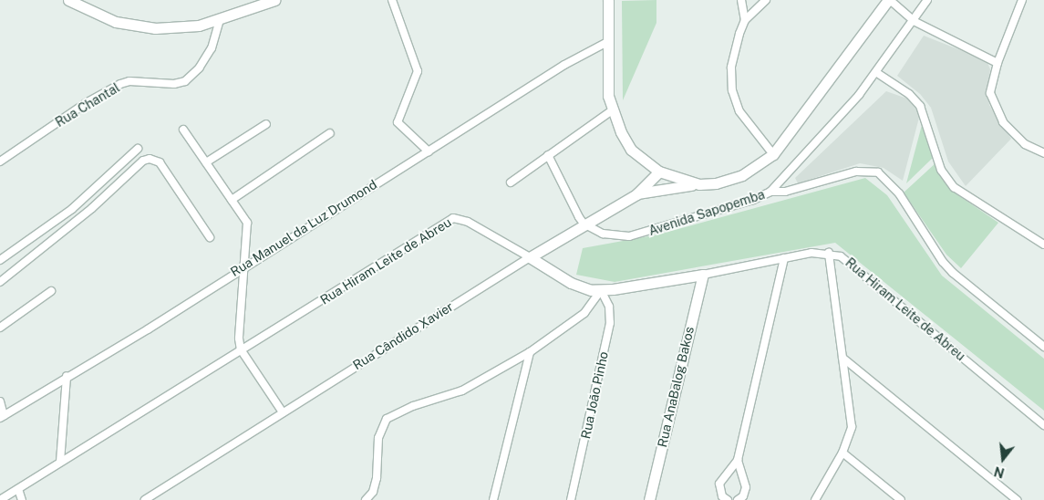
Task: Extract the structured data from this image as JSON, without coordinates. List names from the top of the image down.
{
  "streets": {
    "main road": [
      "Avenida Sapopemba",
      "Rua Hiram Leite de Abreu",
      "Rua Cândido Xavier",
      "Rua AnaBalog Bakos"
    ],
    "street": ["Rua Chantal", "Rua Manuel da Luz Drumond", "Rua João Pinho"]
  },
  "crossings": [
    ["Avenida Sapopemba", "Rua Manuel da Luz Drumond"],
    ["Avenida Sapopemba", "Rua Cândido Xavier"],
    ["Rua Hiram Leite de Abreu", "Rua Cândido Xavier"],
    ["Rua Hiram Leite de Abreu", "Rua AnaBalog Bakos"],
    ["Rua Hiram Leite de Abreu", "Rua João Pinho"]
  ],
  "north": "bottom"
}
